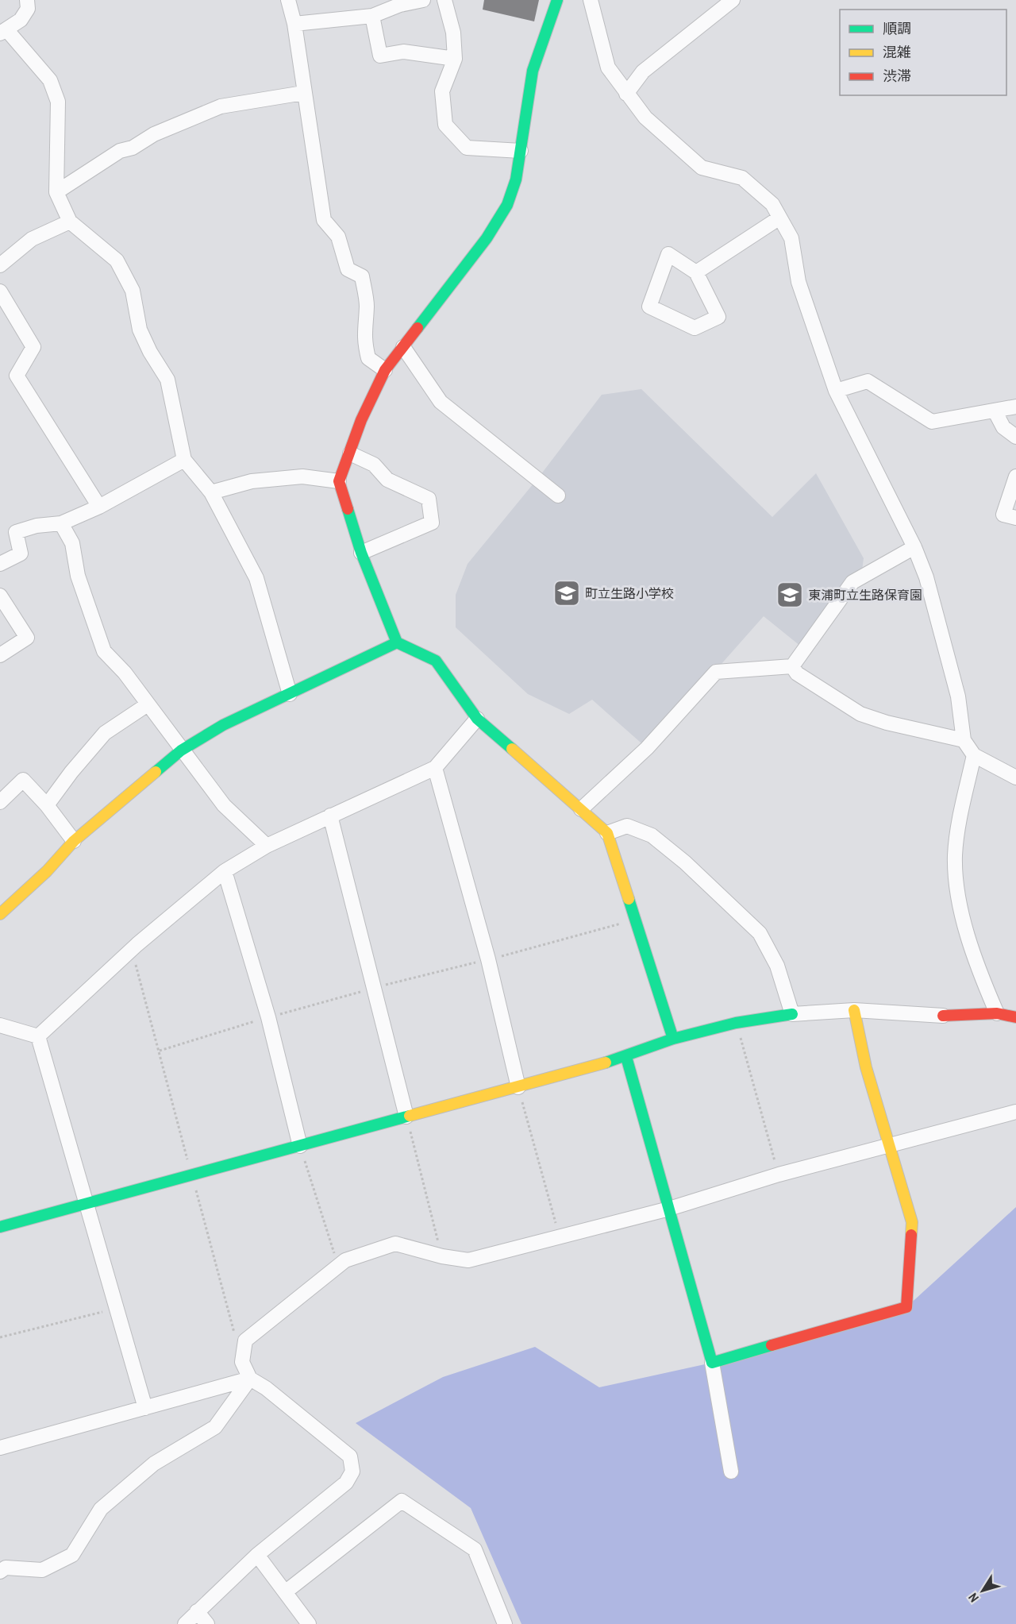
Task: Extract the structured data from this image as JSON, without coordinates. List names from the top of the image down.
{
  "places": {
    "school or university": ["町立生路小学校", "東浦町立生路保育園"]
  },
  "legend": ["順調", "混雑", "渋滞"],
  "north": "bottom left"
}
